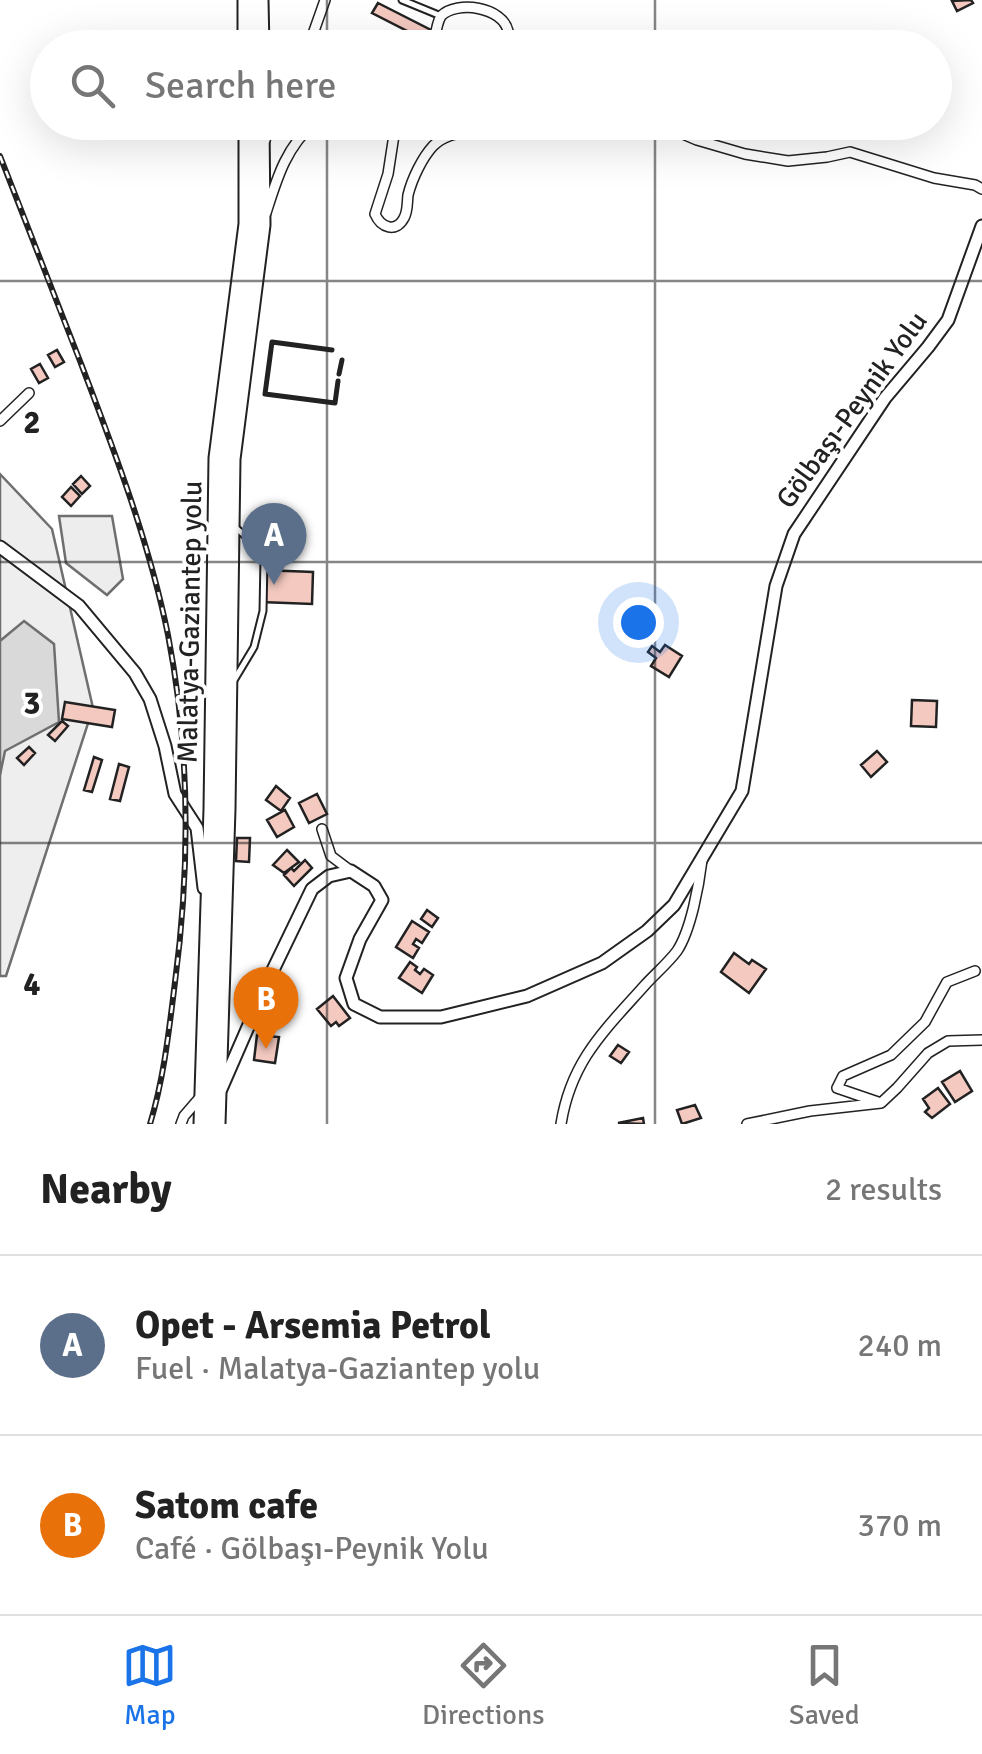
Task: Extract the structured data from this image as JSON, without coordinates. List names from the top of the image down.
{
  "streets": {
    "highway": ["Malatya-Gaziantep yolu"],
    "street": ["Gölbaşı-Peynik Yolu"]
  },
  "page": {
    "search": "Search here",
    "pins": ["A", "B"],
    "heading": ["Nearby", "2 results"],
    "list": [
      {
        "mark": "A",
        "name": "Opet - Arsemia Petrol",
        "note": "Fuel · Malatya-Gaziantep yolu",
        "value": "240 m"
      },
      {
        "mark": "B",
        "name": "Satom cafe",
        "note": "Café · Gölbaşı-Peynik Yolu",
        "value": "370 m"
      }
    ],
    "nav": ["Map", "Directions", "Saved"]
  },
  "grid": {
    "rows": ["2", "3", "4"]
  }
}
